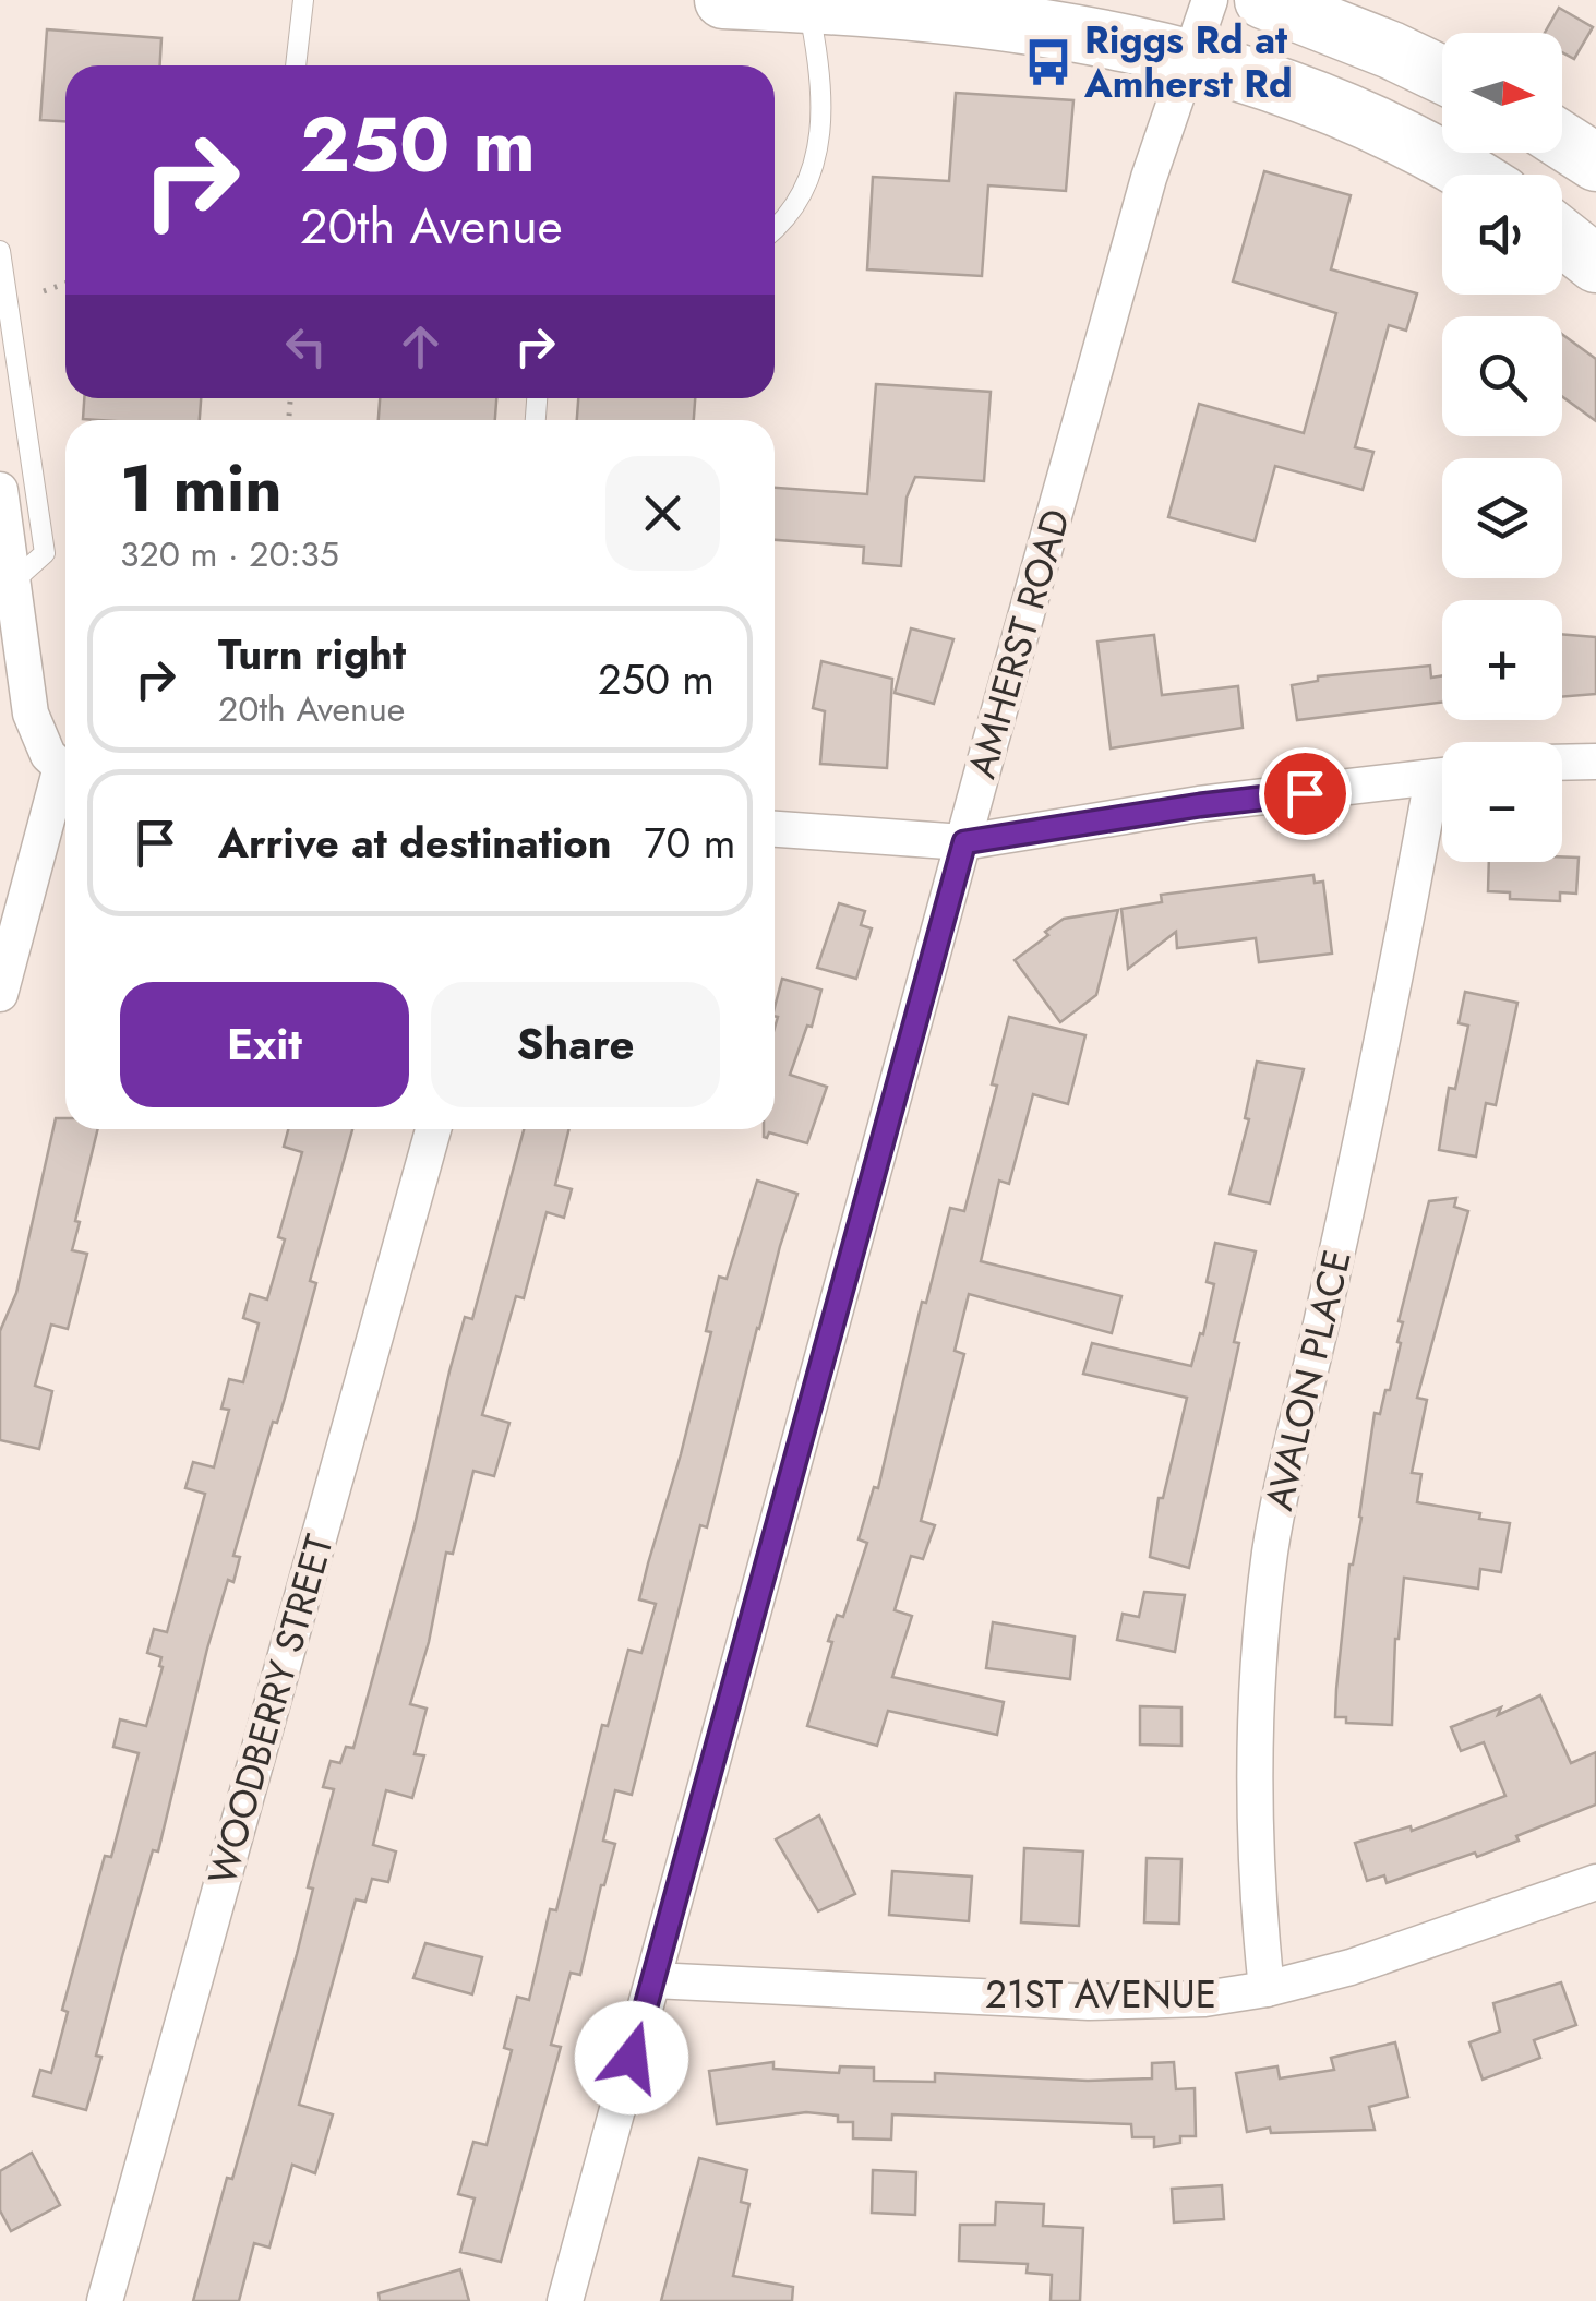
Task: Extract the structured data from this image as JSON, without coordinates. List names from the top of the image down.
{
  "streets": {
    "street": [
      "AMHERST ROAD",
      "AVALON PLACE",
      "WOODBERRY STREET",
      "21ST AVENUE"
    ]
  },
  "crossings": [
    ["AMHERST ROAD", "21ST AVENUE"],
    ["AVALON PLACE", "21ST AVENUE"]
  ],
  "places": {
    "bus stop": ["Riggs Rd at Amherst Rd"]
  },
  "north": "right",
  "page": {
    "map_buttons": ["+", "−"],
    "turn": ["250 m", "20th Avenue"],
    "heading": ["1 min", "320 m · 20:35"],
    "list": [
      {
        "name": "Turn right",
        "note": "20th Avenue",
        "value": "250 m"
      },
      {
        "name": "Arrive at destination",
        "value": "70 m"
      }
    ],
    "buttons": ["Exit", "Share"]
  }
}
